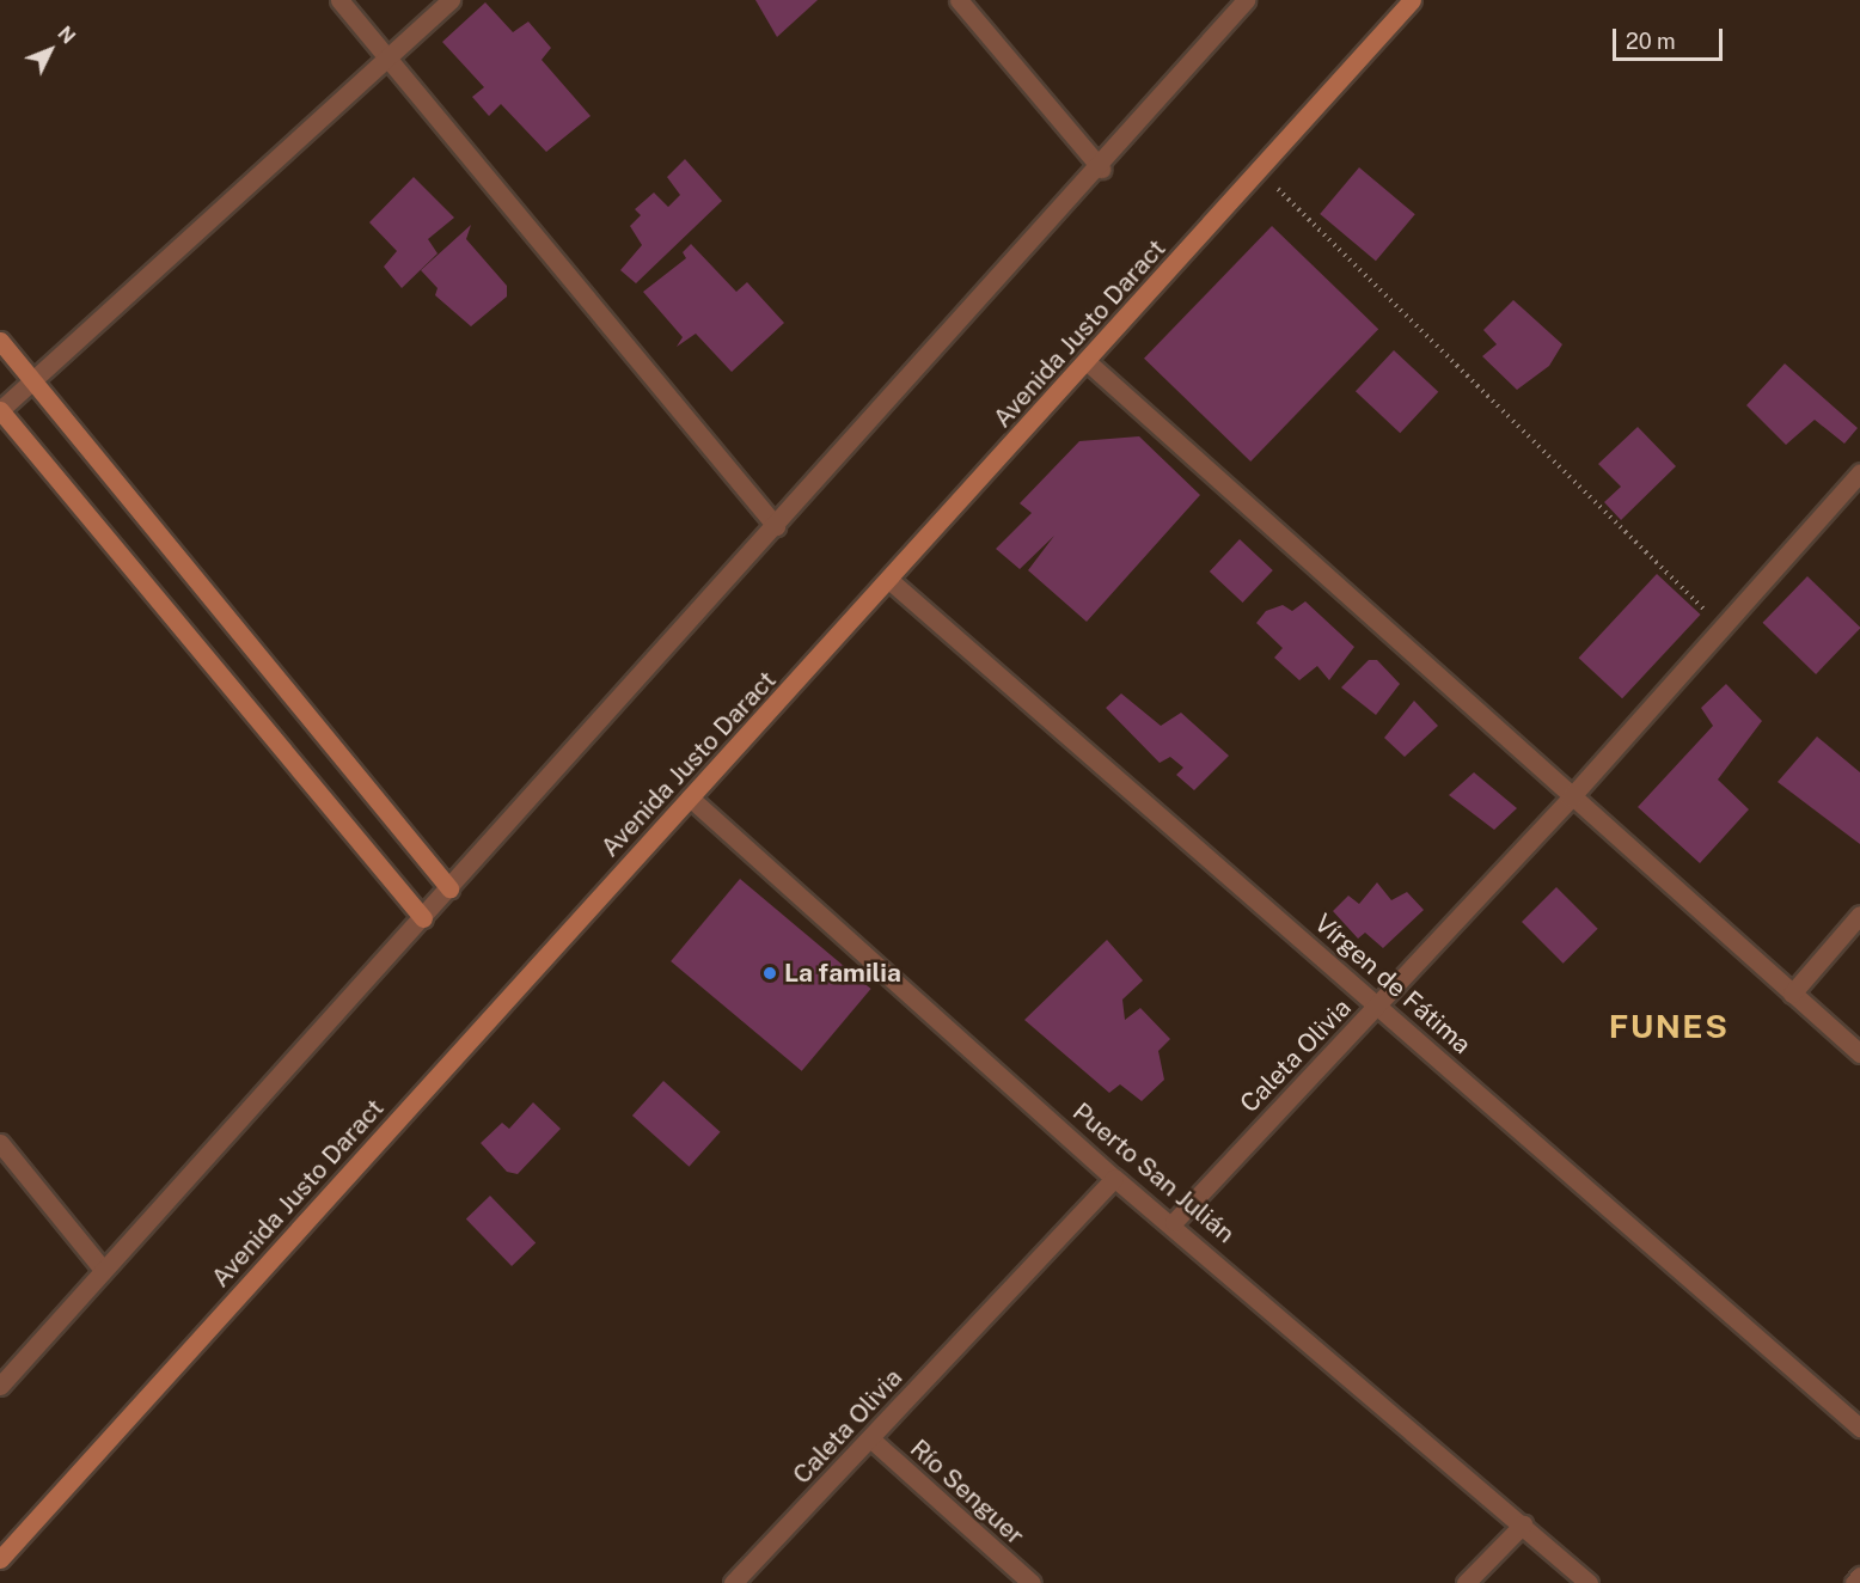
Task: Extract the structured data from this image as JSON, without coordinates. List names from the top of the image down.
{
  "streets": {
    "main road": ["Avenida Justo Daract"],
    "street": [
      "Vírgen de Fátima",
      "Caleta Olivia",
      "Puerto San Julián",
      "Río Senguer"
    ]
  },
  "crossings": [
    ["Avenida Justo Daract", "Vírgen de Fátima"],
    ["Avenida Justo Daract", "Puerto San Julián"],
    ["Vírgen de Fátima", "Caleta Olivia"],
    ["Caleta Olivia", "Puerto San Julián"],
    ["Caleta Olivia", "Río Senguer"]
  ],
  "districts": ["FUNES"],
  "places": ["La familia"],
  "scale_bar": "20 m",
  "north": "top right"
}
